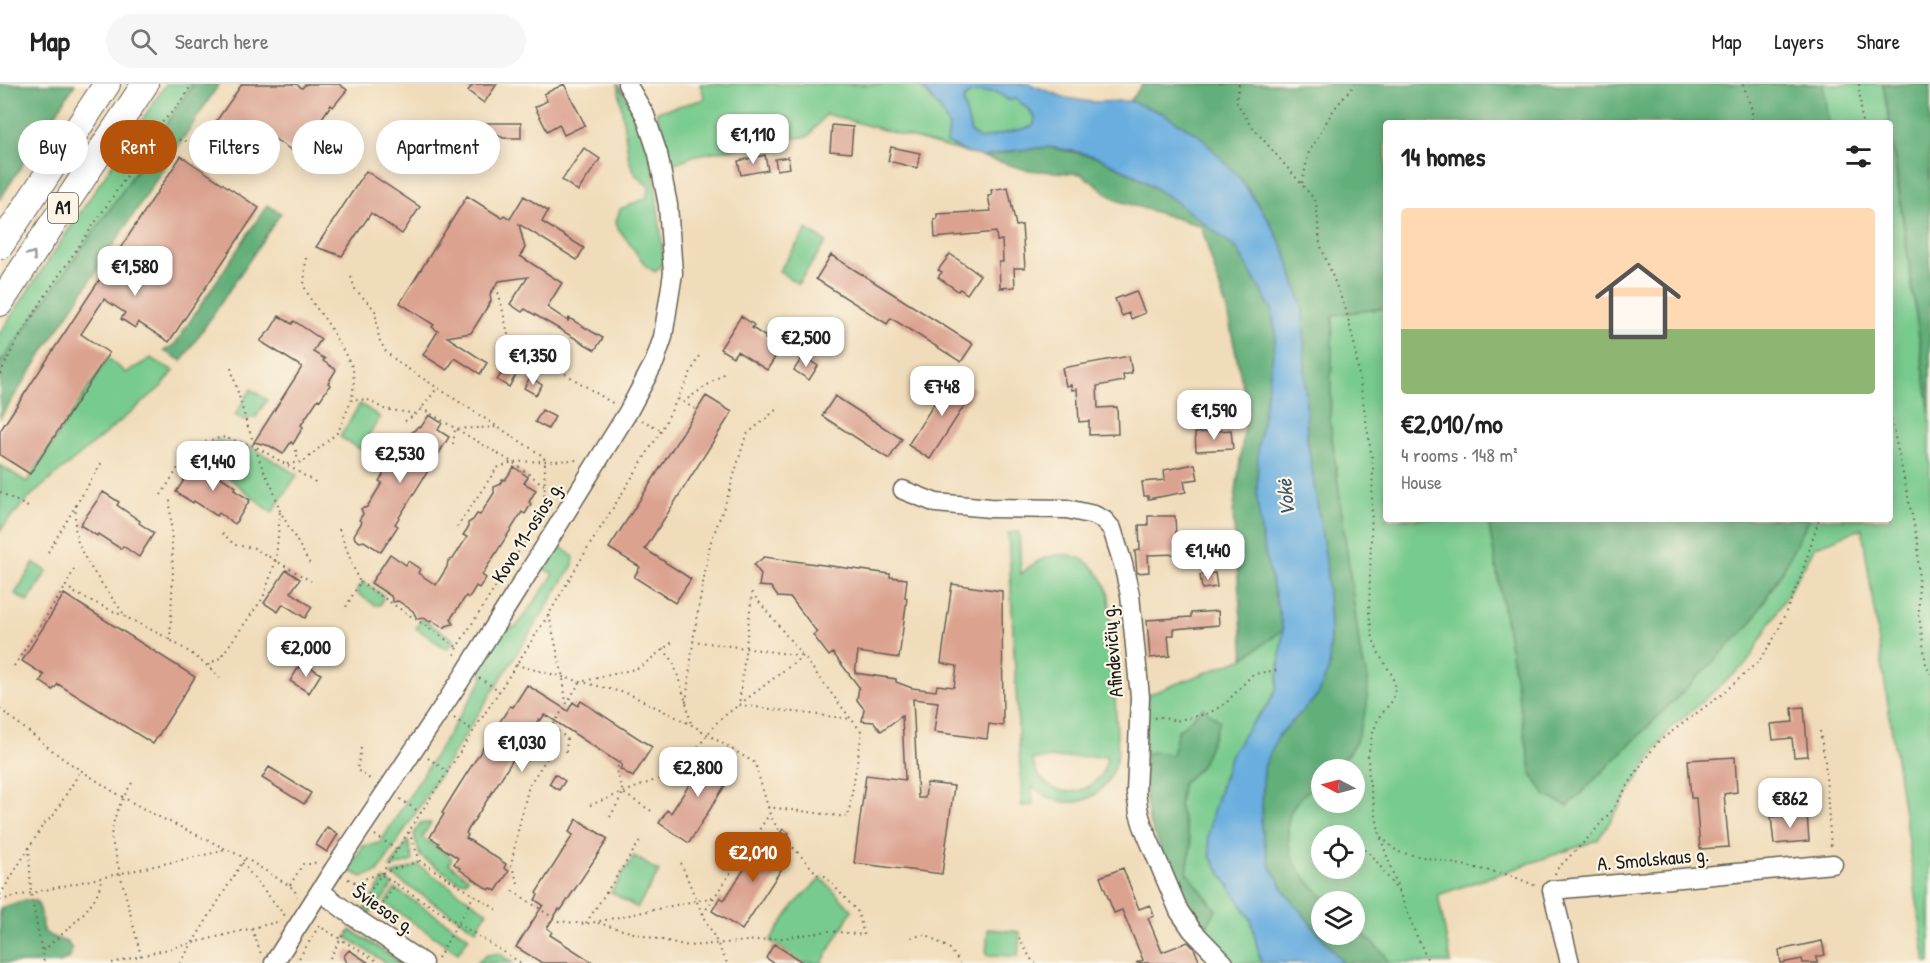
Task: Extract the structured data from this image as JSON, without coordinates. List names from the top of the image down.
{
  "streets": {
    "highway": ["A1"],
    "street": [
      "Kovo 11-osios g.",
      "Afindevičių g.",
      "A. Smolskaus g.",
      "Šviesos g."
    ]
  },
  "crossings": [
    ["Kovo 11-osios g.", "Šviesos g."]
  ],
  "water": ["Vokė"],
  "north": "left",
  "page": {
    "header": "Map",
    "search": "Search here",
    "nav": ["Map", "Layers", "Share"],
    "price": [
      "€1,110",
      "€1,580",
      "€2,500",
      "€1,350",
      "€748",
      "€1,590",
      "€2,530",
      "€1,440",
      "€1,440",
      "€2,000",
      "€1,030",
      "€2,800",
      "€862",
      "€2,010"
    ],
    "chip": [
      "Buy",
      "Rent",
      "Filters",
      "New",
      "Apartment"
    ],
    "heading": "14 homes",
    "list": [
      {
        "name": "€2,010/mo",
        "note": "4 rooms · 148 m² · House"
      }
    ]
  }
}
